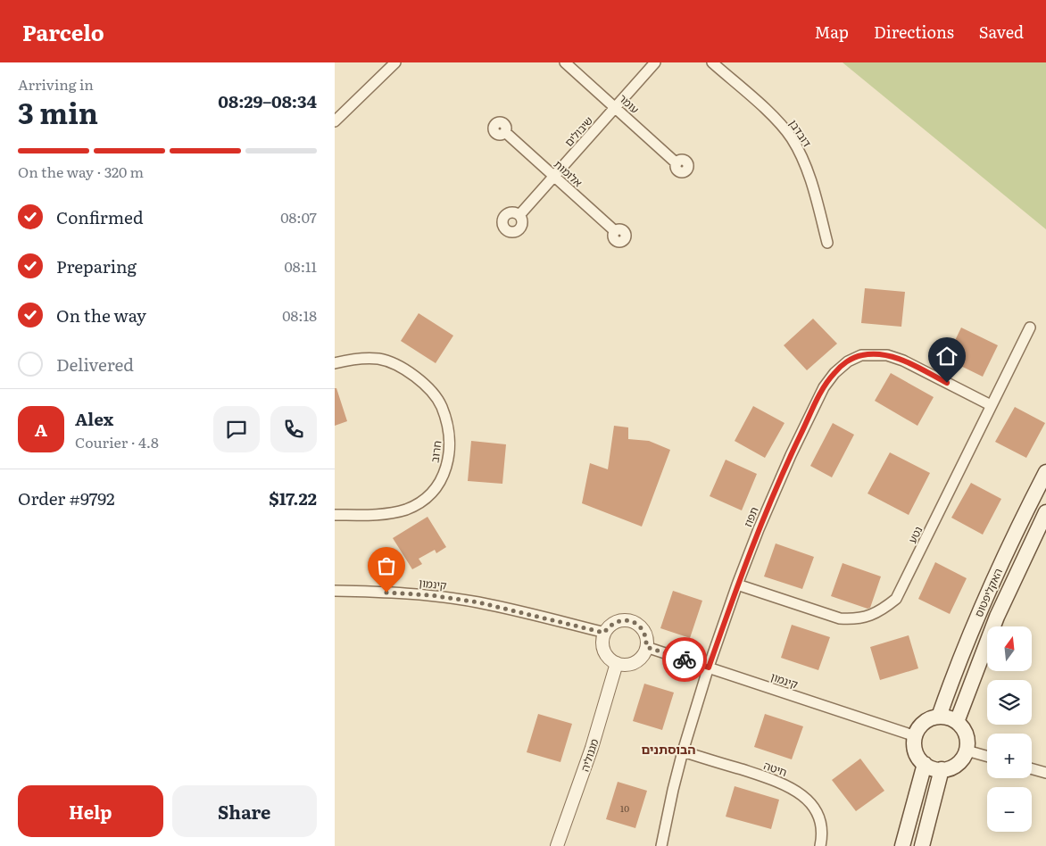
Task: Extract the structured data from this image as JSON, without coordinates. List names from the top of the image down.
{
  "streets": {
    "main road": ["האקליפטוס"],
    "street": [
      "עומר",
      "שיבולים",
      "דובדבן",
      "אלומות",
      "חרוב",
      "תפוז",
      "נטע",
      "קינמון",
      "מגנוליה",
      "חיטה"
    ]
  },
  "crossings": [
    ["עומר", "שיבולים"],
    ["שיבולים", "אלומות"],
    ["תפוז", "נטע"],
    ["תפוז", "קינמון"],
    ["תפוז", "חיטה"],
    ["קינמון", "האקליפטוס"],
    ["קינמון", "מגנוליה"]
  ],
  "districts": ["הבוסתנים"],
  "house_numbers": ["10"],
  "north": "top",
  "page": {
    "header": "Parcelo",
    "nav": ["Map", "Directions", "Saved"],
    "heading": ["3 min", "Arriving in", "08:29–08:34"],
    "panel": [
      "Alex",
      "Courier · 4.8",
      "Order #9792",
      "$17.22"
    ],
    "bar": "On the way · 320 m",
    "list": [
      ["Confirmed", "08:07"],
      ["Preparing", "08:11"],
      ["On the way", "08:18"],
      "Delivered"
    ],
    "round": "A",
    "map_buttons": ["+", "−"],
    "buttons": ["Help", "Share"]
  }
}
